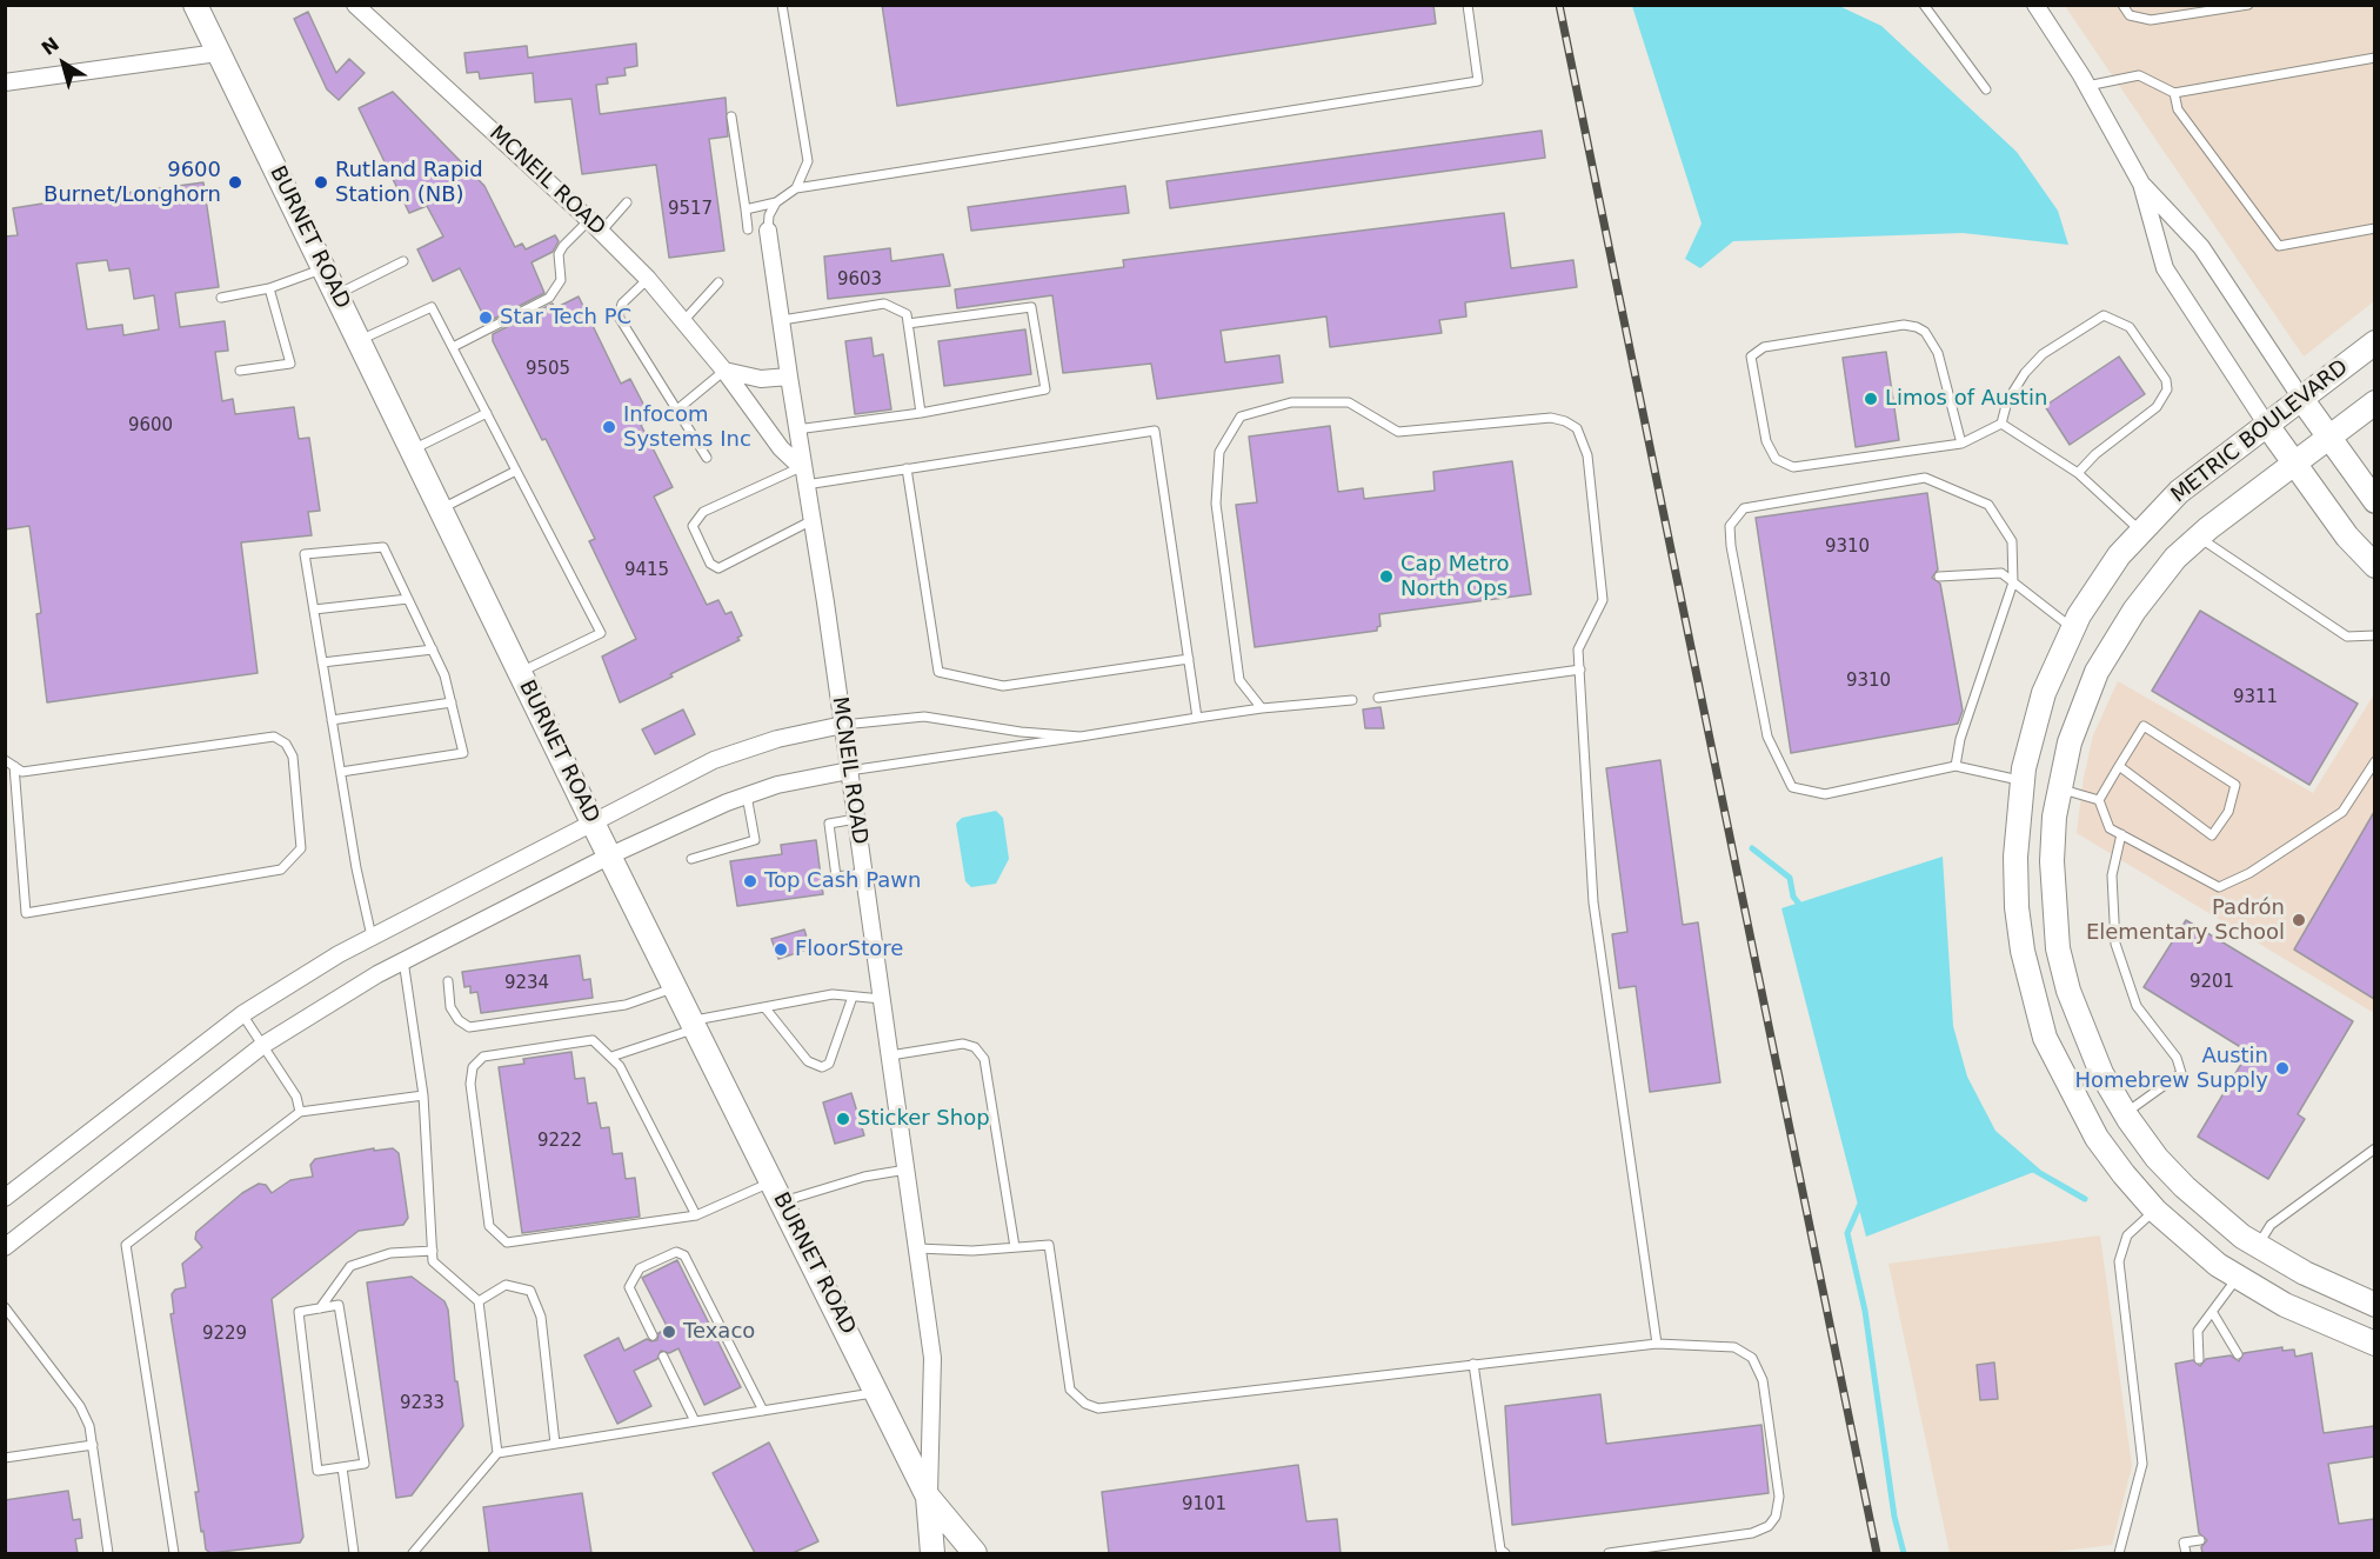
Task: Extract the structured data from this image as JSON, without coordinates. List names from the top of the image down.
{
  "streets": {
    "main road": ["BURNET ROAD", "METRIC BOULEVARD"],
    "street": ["MCNEIL ROAD"]
  },
  "crossings": [
    ["MCNEIL ROAD", "BURNET ROAD"]
  ],
  "places": [
    "9600 Burnet/Longhorn",
    "Rutland Rapid Station (NB)",
    "Star Tech PC",
    "Limos of Austin",
    "Infocom Systems Inc",
    "Cap Metro North Ops",
    "Top Cash Pawn",
    "Padrón Elementary School",
    "FloorStore",
    "Austin Homebrew Supply",
    "Sticker Shop",
    "Texaco"
  ],
  "house_numbers": [
    "9517",
    "9603",
    "9505",
    "9600",
    "9310",
    "9415",
    "9310",
    "9311",
    "9201",
    "9234",
    "9222",
    "9229",
    "9233",
    "9101"
  ],
  "north": "top left"
}
